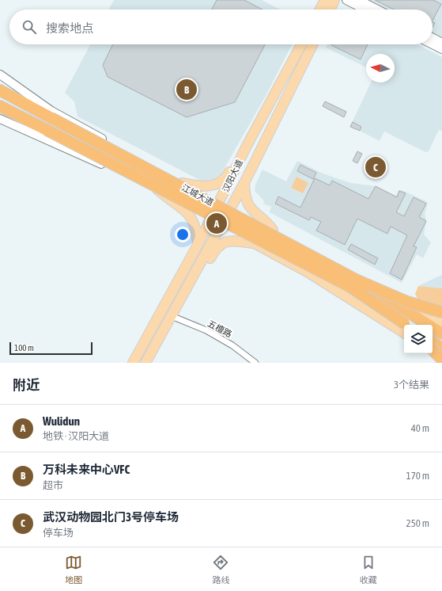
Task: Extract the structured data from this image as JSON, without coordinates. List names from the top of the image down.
{
  "streets": {
    "highway": ["江城大道"],
    "main road": ["汉阳大道"],
    "street": ["五檀路"]
  },
  "crossings": [
    ["汉阳大道", "江城大道"],
    ["汉阳大道", "五檀路"]
  ],
  "scale_bar": "100 m",
  "north": "left",
  "page": {
    "search": "搜索地点",
    "pins": ["B", "C", "A"],
    "scale": "100 m",
    "heading": ["附近", "3个结果"],
    "list": [
      {
        "mark": "A",
        "name": "Wulidun",
        "note": "地铁 · 汉阳大道",
        "value": "40 m"
      },
      {
        "mark": "B",
        "name": "万科未来中心VFC",
        "note": "超市",
        "value": "170 m"
      },
      {
        "mark": "C",
        "name": "武汉动物园北门3号停车场",
        "note": "停车场",
        "value": "250 m"
      }
    ],
    "nav": ["地图", "路线", "收藏"]
  }
}
